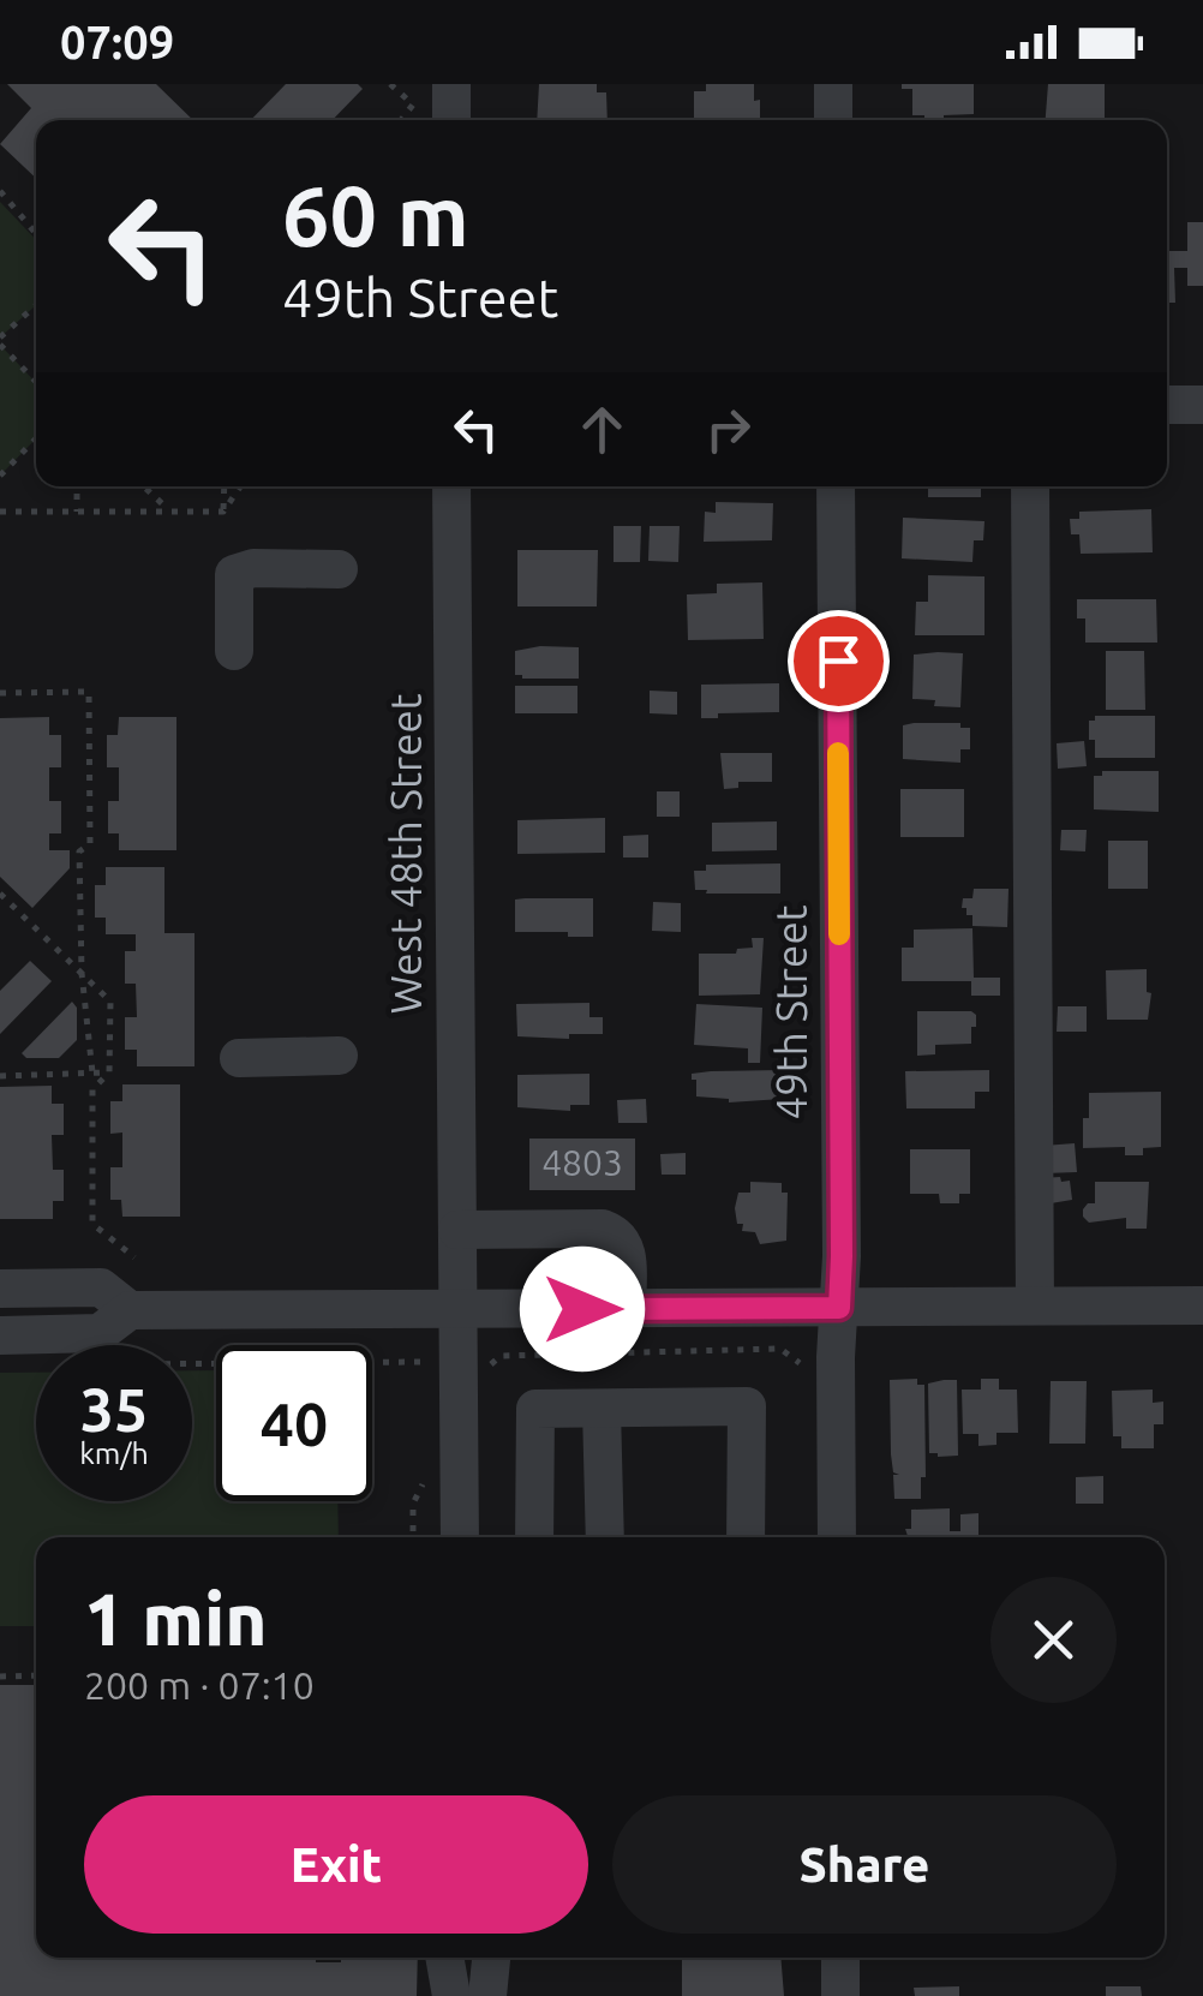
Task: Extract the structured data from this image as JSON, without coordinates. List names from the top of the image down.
{
  "streets": {
    "street": ["West 48th Street", "49th Street"]
  },
  "house_numbers": ["4803"],
  "page": {
    "status": "07:09",
    "turn": ["60 m", "49th Street"],
    "speed": "35 km/h",
    "limit": "40",
    "heading": ["1 min", "200 m · 07:10"],
    "buttons": ["Exit", "Share"]
  }
}
